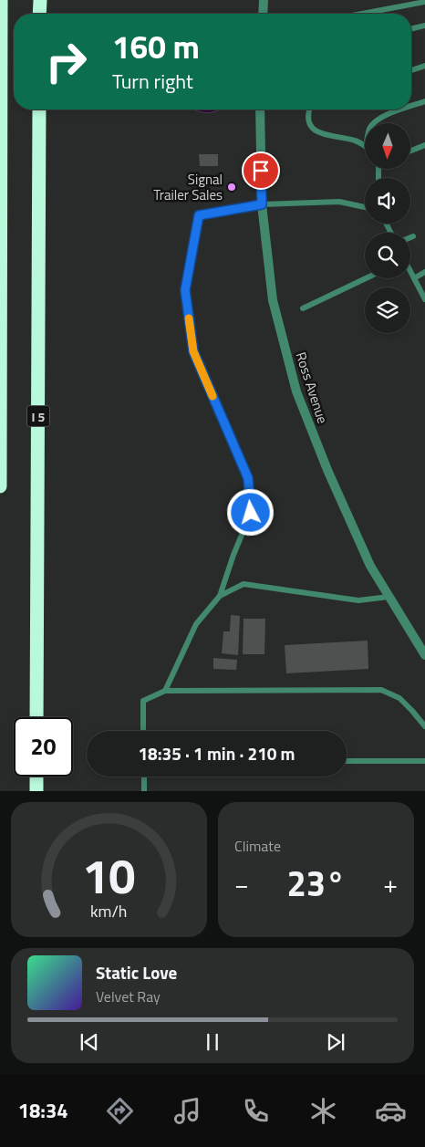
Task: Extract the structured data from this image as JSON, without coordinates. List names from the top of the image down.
{
  "streets": {
    "highway": ["I 5"],
    "street": ["Ross Avenue"]
  },
  "places": ["Signal Trailer Sales"],
  "north": "bottom",
  "page": {
    "turn": ["160 m", "Turn right"],
    "limit": "20",
    "trip": "18:35 · 1 min · 210 m",
    "tile": "Climate",
    "heat": ["−", "23°", "+"],
    "song": ["Static Love", "Velvet Ray"],
    "tabs": "18:34",
    "gauge": ["10", "km/h"]
  }
}
